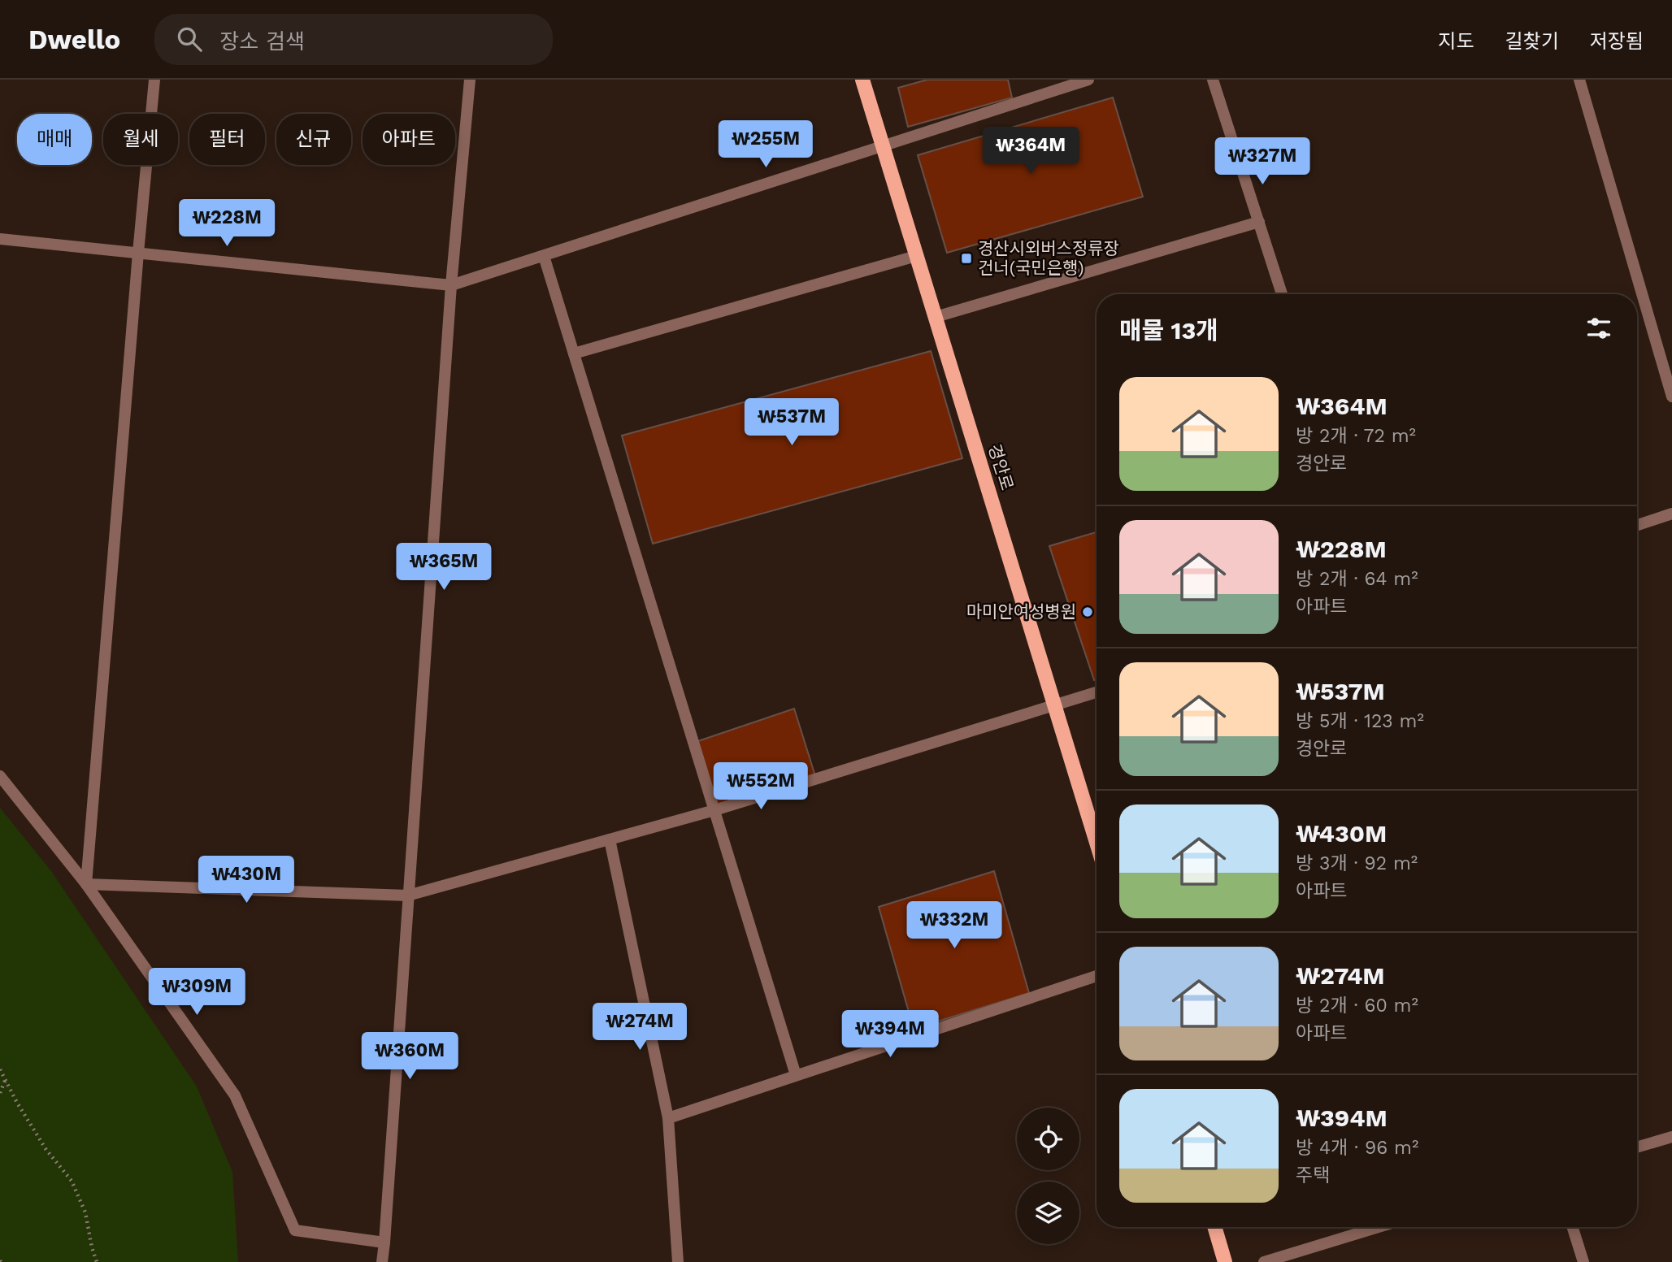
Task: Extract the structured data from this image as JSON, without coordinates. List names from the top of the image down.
{
  "streets": {
    "main road": ["경안로"]
  },
  "places": {
    "transit": ["경산시외버스정류장 건너(국민은행)"],
    "other": ["마미안여성병원"]
  },
  "page": {
    "header": "Dwello",
    "search": "장소 검색",
    "nav": ["지도", "길찾기", "저장됨"],
    "chip": [
      "매매",
      "월세",
      "필터",
      "신규",
      "아파트"
    ],
    "price": [
      "₩255M",
      "₩364M",
      "₩327M",
      "₩228M",
      "₩537M",
      "₩365M",
      "₩552M",
      "₩430M",
      "₩332M",
      "₩309M",
      "₩274M",
      "₩394M",
      "₩360M"
    ],
    "heading": "매물 13개",
    "list": [
      {
        "name": "₩364M",
        "note": "방 2개 · 72 m² · 경안로"
      },
      {
        "name": "₩228M",
        "note": "방 2개 · 64 m² · 아파트"
      },
      {
        "name": "₩537M",
        "note": "방 5개 · 123 m² · 경안로"
      },
      {
        "name": "₩430M",
        "note": "방 3개 · 92 m² · 아파트"
      },
      {
        "name": "₩274M",
        "note": "방 2개 · 60 m² · 아파트"
      },
      {
        "name": "₩394M",
        "note": "방 4개 · 96 m² · 주택"
      }
    ]
  }
}
